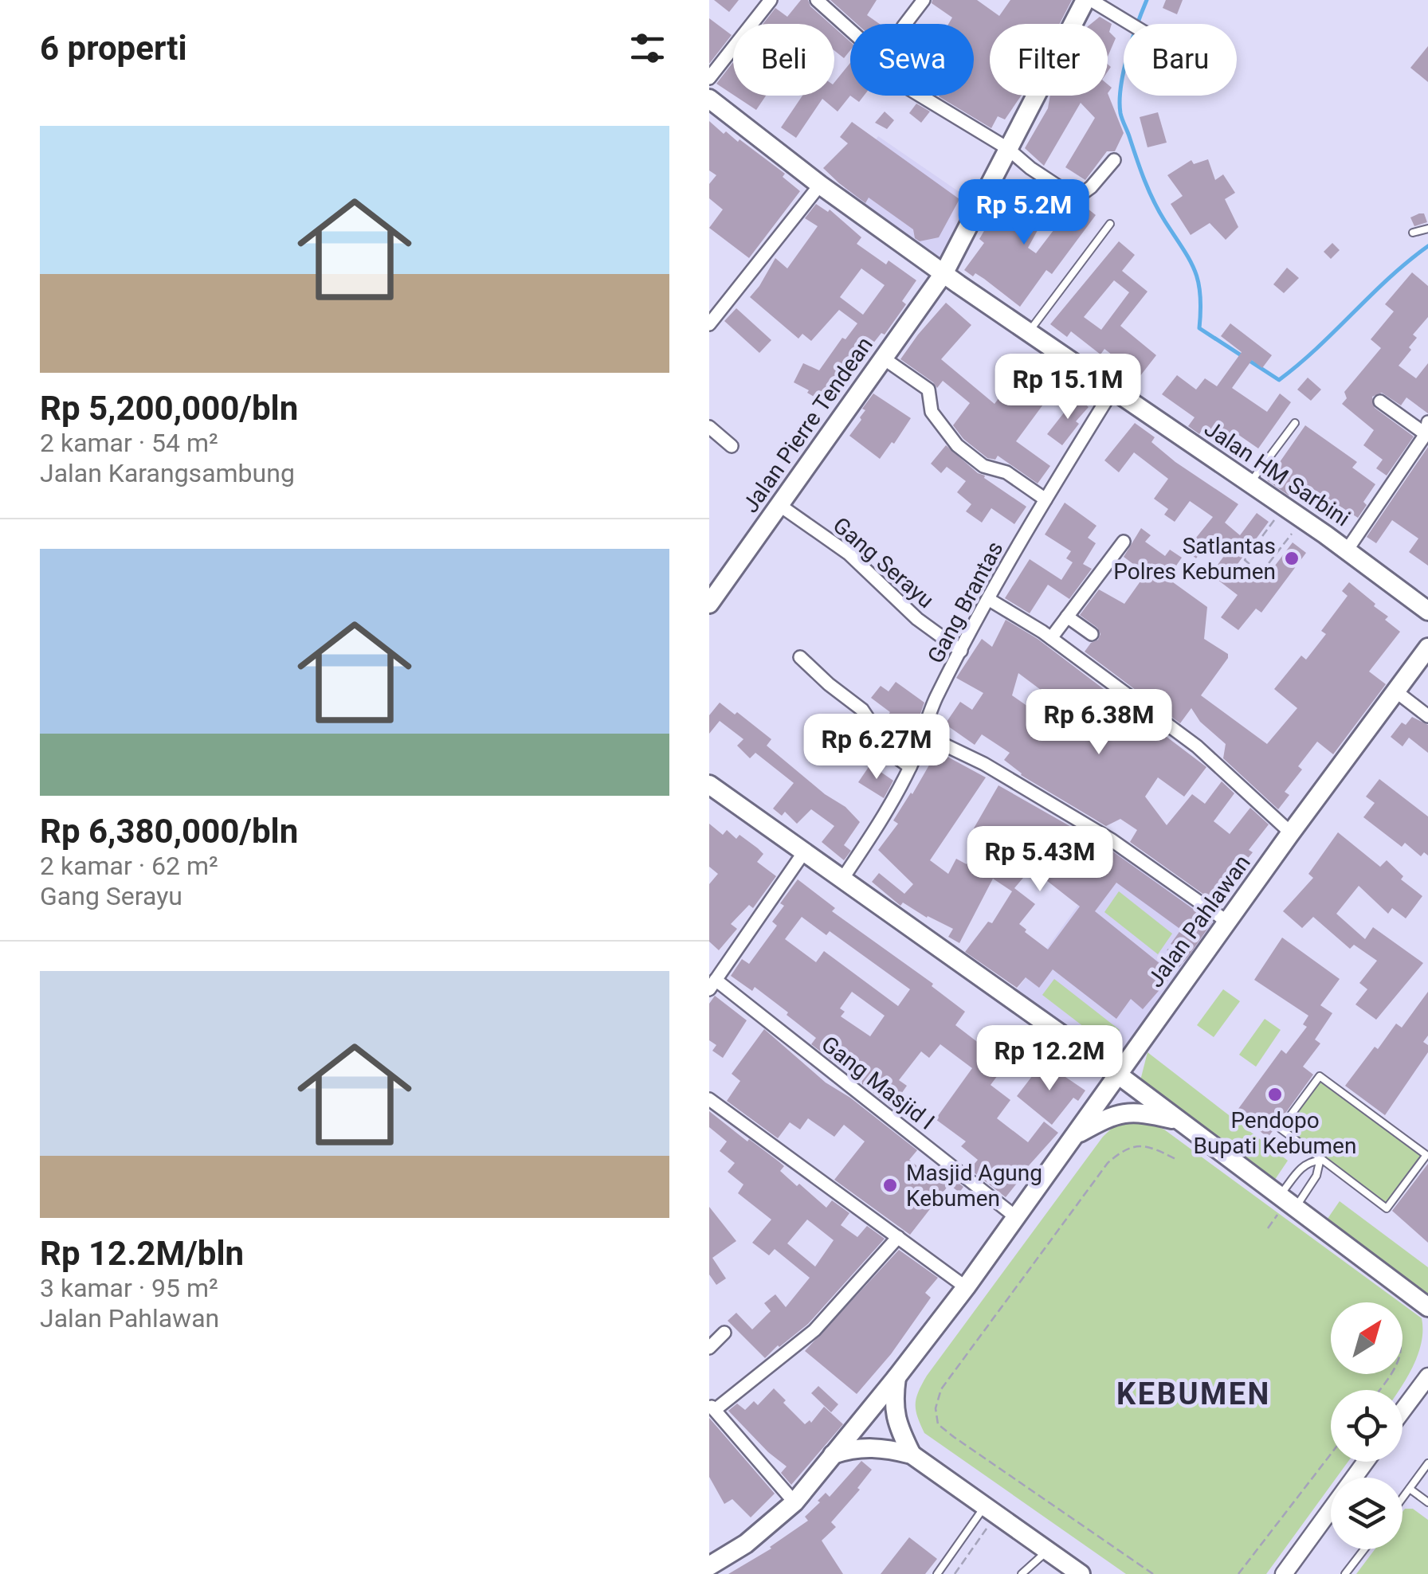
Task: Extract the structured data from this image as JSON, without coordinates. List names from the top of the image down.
{
  "streets": {
    "main road": ["Jalan Pierre Tendean", "Jalan HM Sarbini", "Jalan Pahlawan"],
    "street": ["Gang Serayu", "Gang Brantas", "Gang Masjid I"]
  },
  "crossings": [
    ["Jalan Pierre Tendean", "Jalan HM Sarbini"],
    ["Jalan Pierre Tendean", "Gang Serayu"],
    ["Jalan HM Sarbini", "Gang Brantas"],
    ["Gang Serayu", "Gang Brantas"],
    ["Jalan Pahlawan", "Gang Masjid I"]
  ],
  "districts": ["KEBUMEN"],
  "places": ["Satlantas Polres Kebumen", "Pendopo Bupati Kebumen", "Masjid Agung Kebumen"],
  "north": "top right",
  "page": {
    "heading": "6 properti",
    "chip": [
      "Beli",
      "Sewa",
      "Filter",
      "Baru"
    ],
    "list": [
      {
        "name": "Rp 5,200,000/bln",
        "note": "2 kamar · 54 m² · Jalan Karangsambung"
      },
      {
        "name": "Rp 6,380,000/bln",
        "note": "2 kamar · 62 m² · Gang Serayu"
      },
      {
        "name": "Rp 12.2M/bln",
        "note": "3 kamar · 95 m² · Jalan Pahlawan"
      }
    ],
    "price": [
      "Rp 5.2M",
      "Rp 15.1M",
      "Rp 6.38M",
      "Rp 6.27M",
      "Rp 5.43M",
      "Rp 12.2M"
    ]
  }
}
